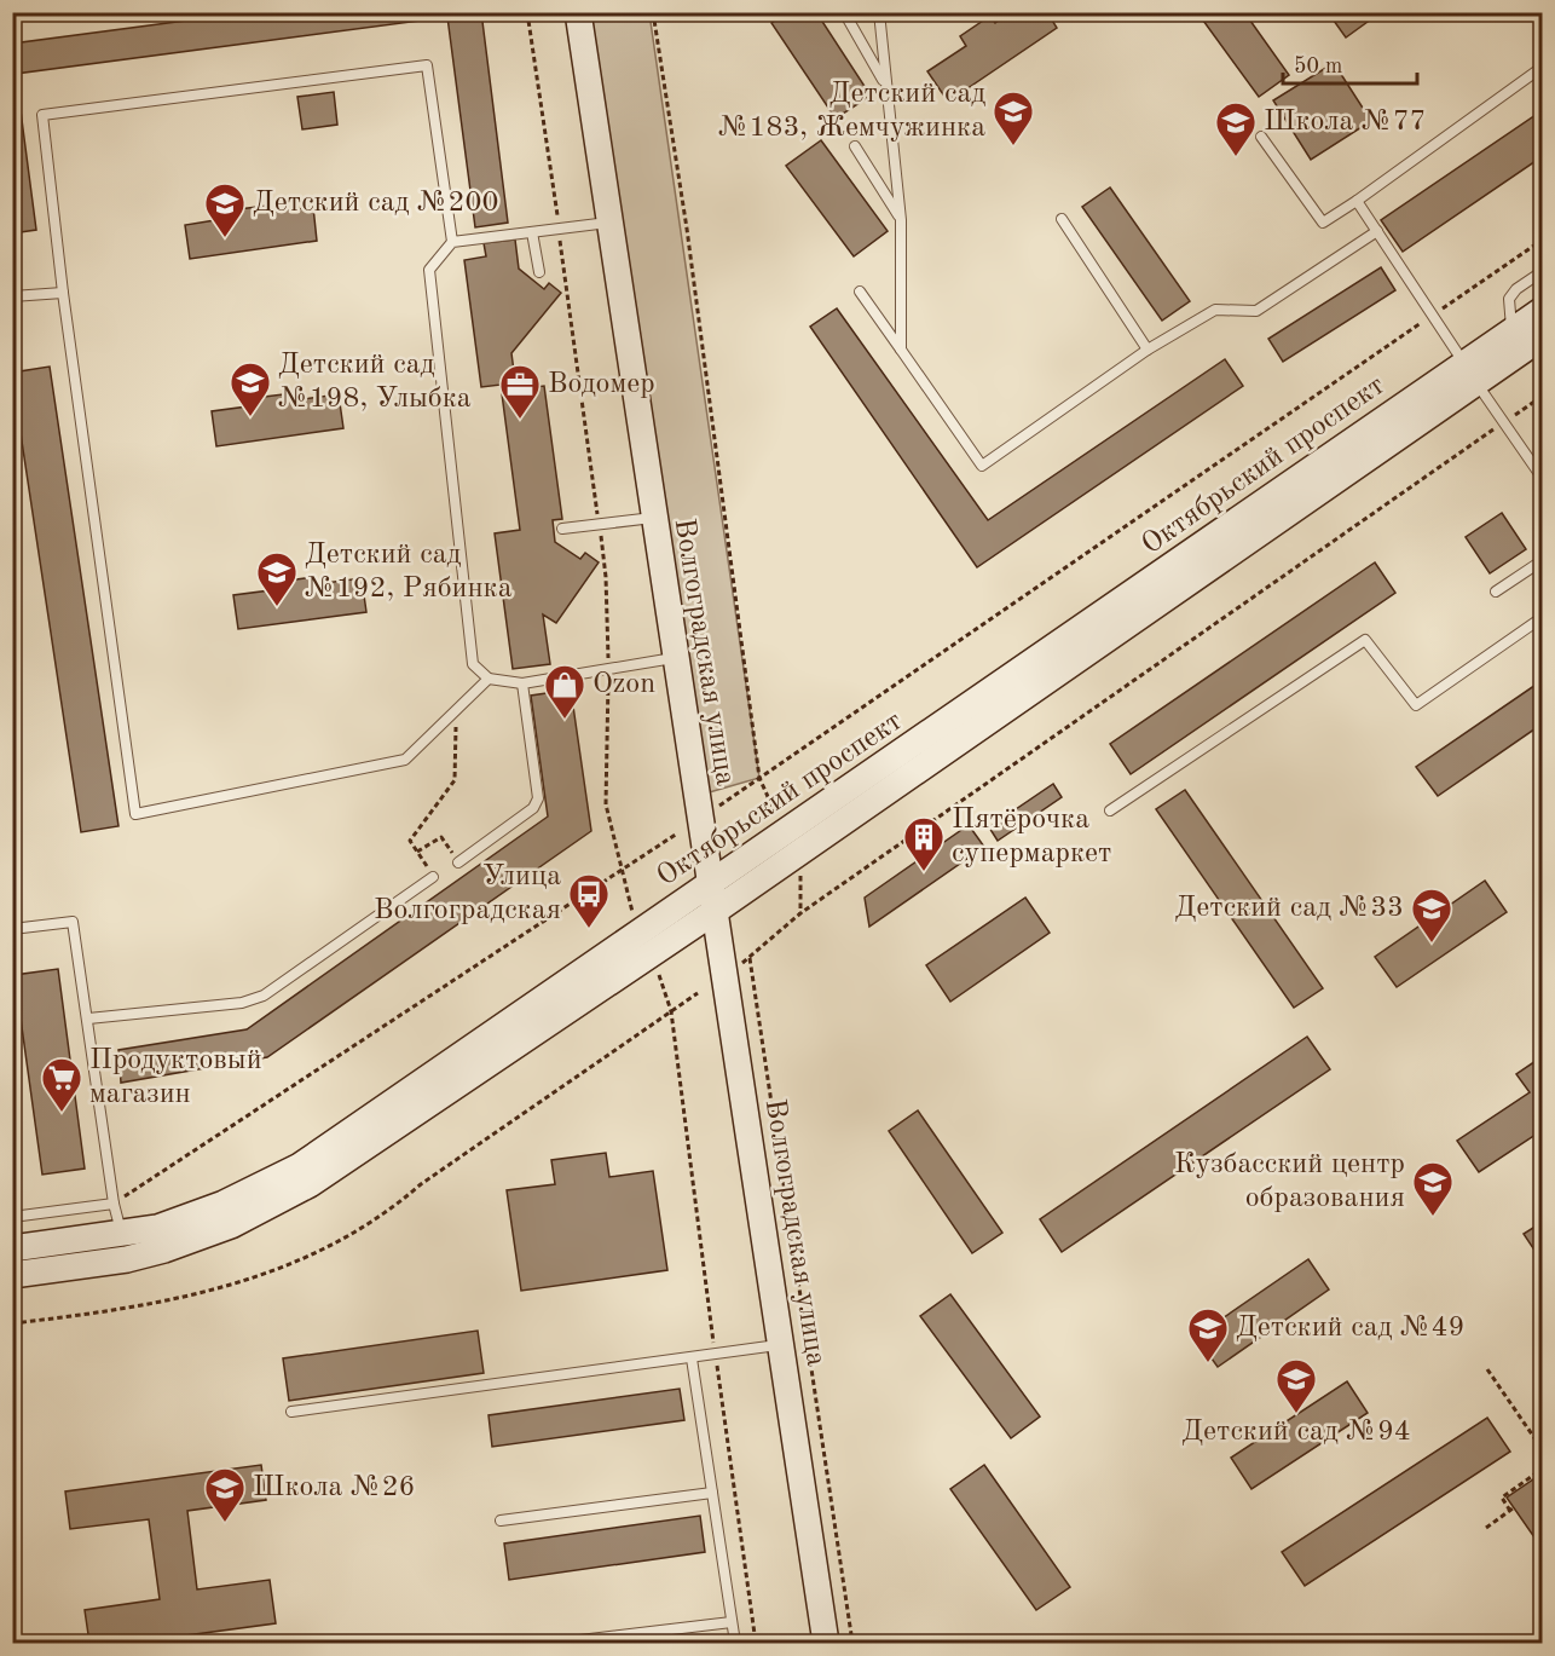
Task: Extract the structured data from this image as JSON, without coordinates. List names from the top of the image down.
{
  "streets": {
    "main road": ["Октябрьский проспект", "Волгоградская улица"]
  },
  "crossings": [
    ["Октябрьский проспект", "Волгоградская улица"]
  ],
  "places": {
    "school or university": [
      "Детский сад №183, Жемчужинка",
      "Школа №77",
      "Детский сад №200",
      "Детский сад №198, Улыбка",
      "Детский сад №192, Рябинка",
      "Детский сад №33",
      "Кузбасский центр образования",
      "Детский сад №49",
      "Детский сад №94",
      "Школа №26"
    ],
    "office": ["Водомер"],
    "shop": ["Ozon"],
    "building": ["Пятёрочка супермаркет"],
    "bus stop": ["Улица Волгоградская"],
    "supermarket": ["Продуктовый магазин"]
  },
  "scale_bar": "50 m"
}
